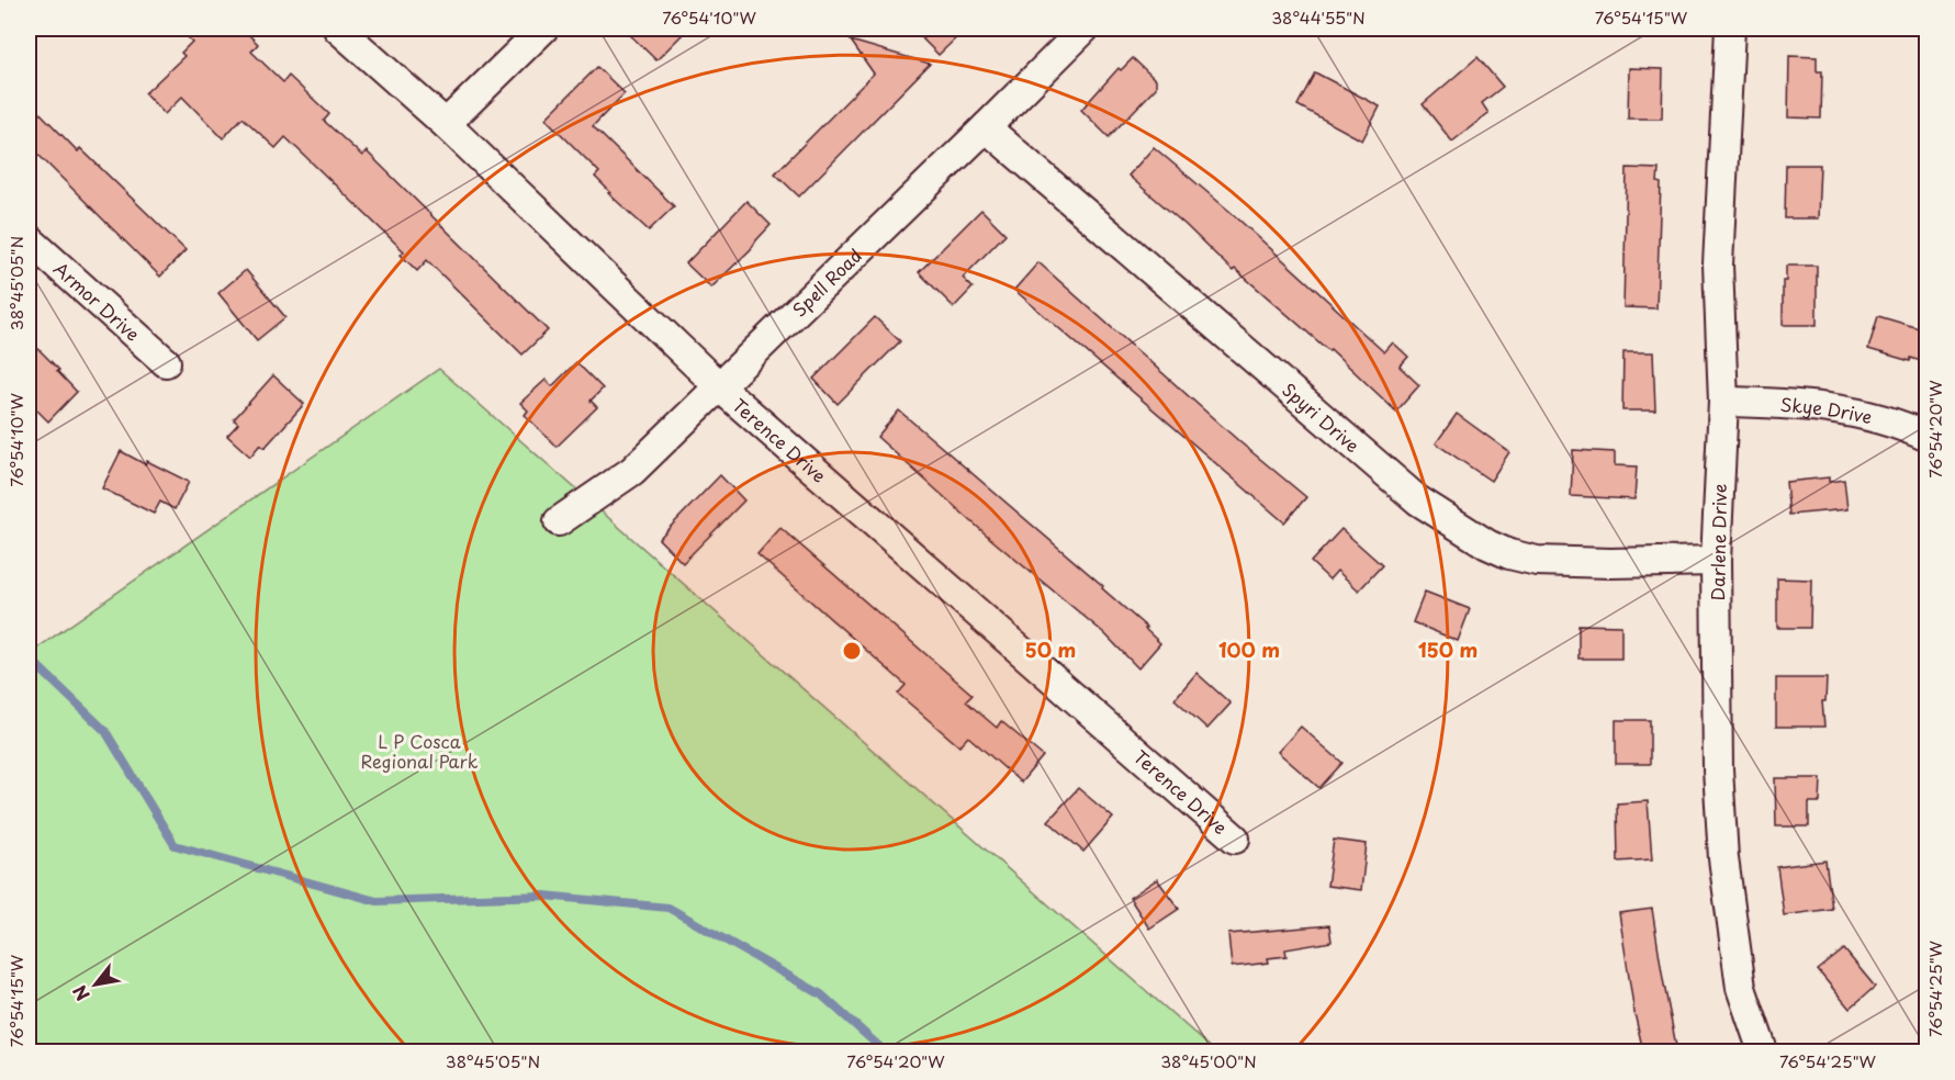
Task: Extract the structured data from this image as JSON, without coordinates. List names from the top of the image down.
{
  "streets": {
    "street": [
      "Spell Road",
      "Armor Drive",
      "Skye Drive",
      "Spyri Drive",
      "Terence Drive",
      "Darlene Drive"
    ]
  },
  "crossings": [
    ["Spell Road", "Spyri Drive"],
    ["Spell Road", "Terence Drive"],
    ["Skye Drive", "Darlene Drive"],
    ["Spyri Drive", "Darlene Drive"]
  ],
  "parks": ["L P Cosca Regional Park"],
  "north": "bottom left",
  "coordinates": [
    "76°54'10\"W",
    "38°44'55\"N",
    "76°54'15\"W",
    "38°45'05\"N",
    "76°54'20\"W",
    "76°54'25\"W",
    "38°45'00\"N"
  ],
  "rings": ["50 m", "100 m", "150 m"]
}
